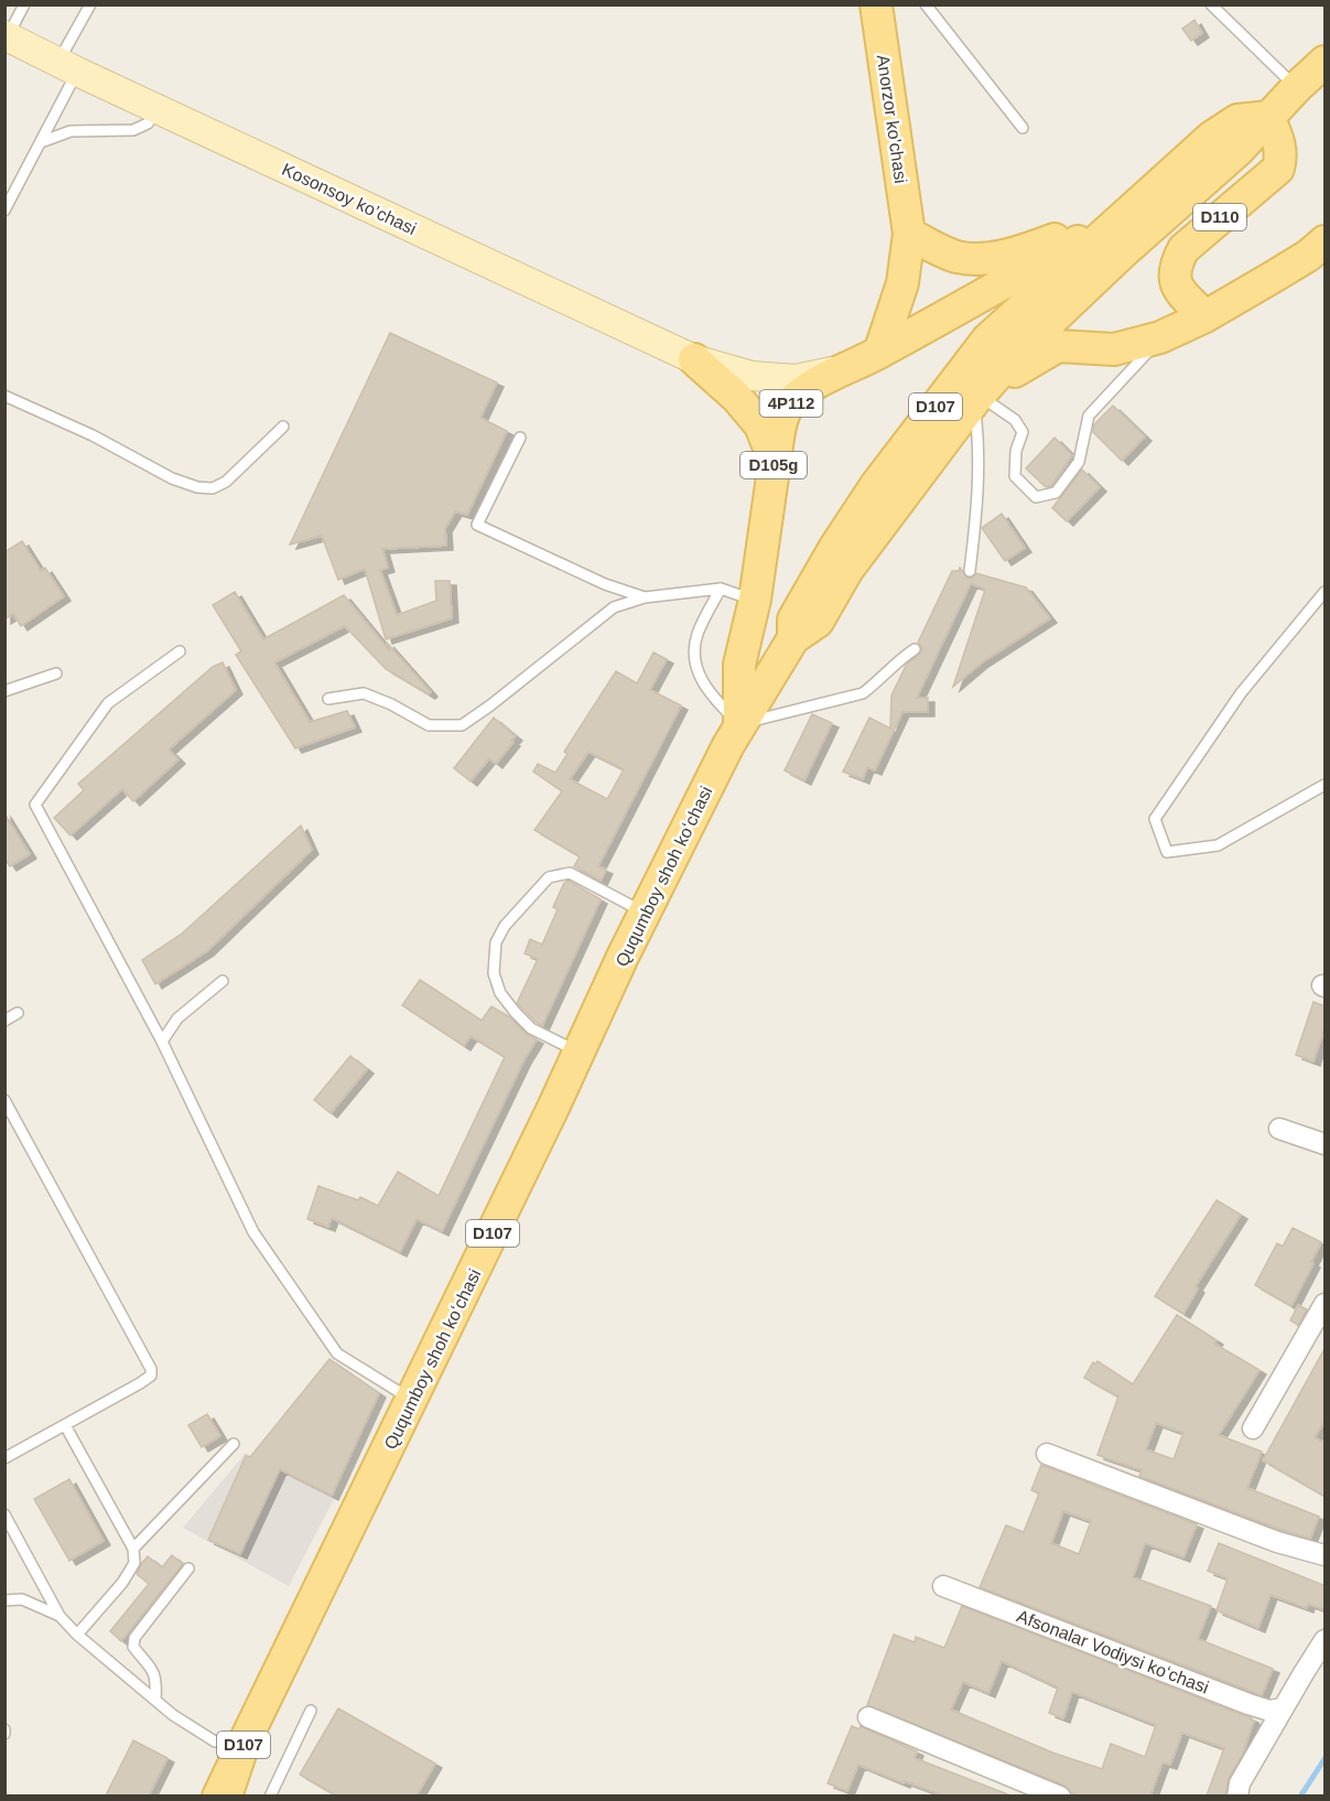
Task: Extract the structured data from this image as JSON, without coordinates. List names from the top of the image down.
{
  "streets": {
    "main road": [
      "Anorzor ko'chasi",
      "Kosonsoy ko’chasi",
      "D110",
      "4P112",
      "D107",
      "D105g",
      "Ququmboy shoh koʻchasi"
    ],
    "street": ["Afsonalar Vodiysi koʻchasi"]
  },
  "crossings": [
    ["Kosonsoy ko’chasi", "D105g"],
    ["D110", "D107"],
    ["4P112", "D105g"],
    ["D107", "D105g"],
    ["D107", "Ququmboy shoh koʻchasi"],
    ["D105g", "Ququmboy shoh koʻchasi"]
  ]
}
